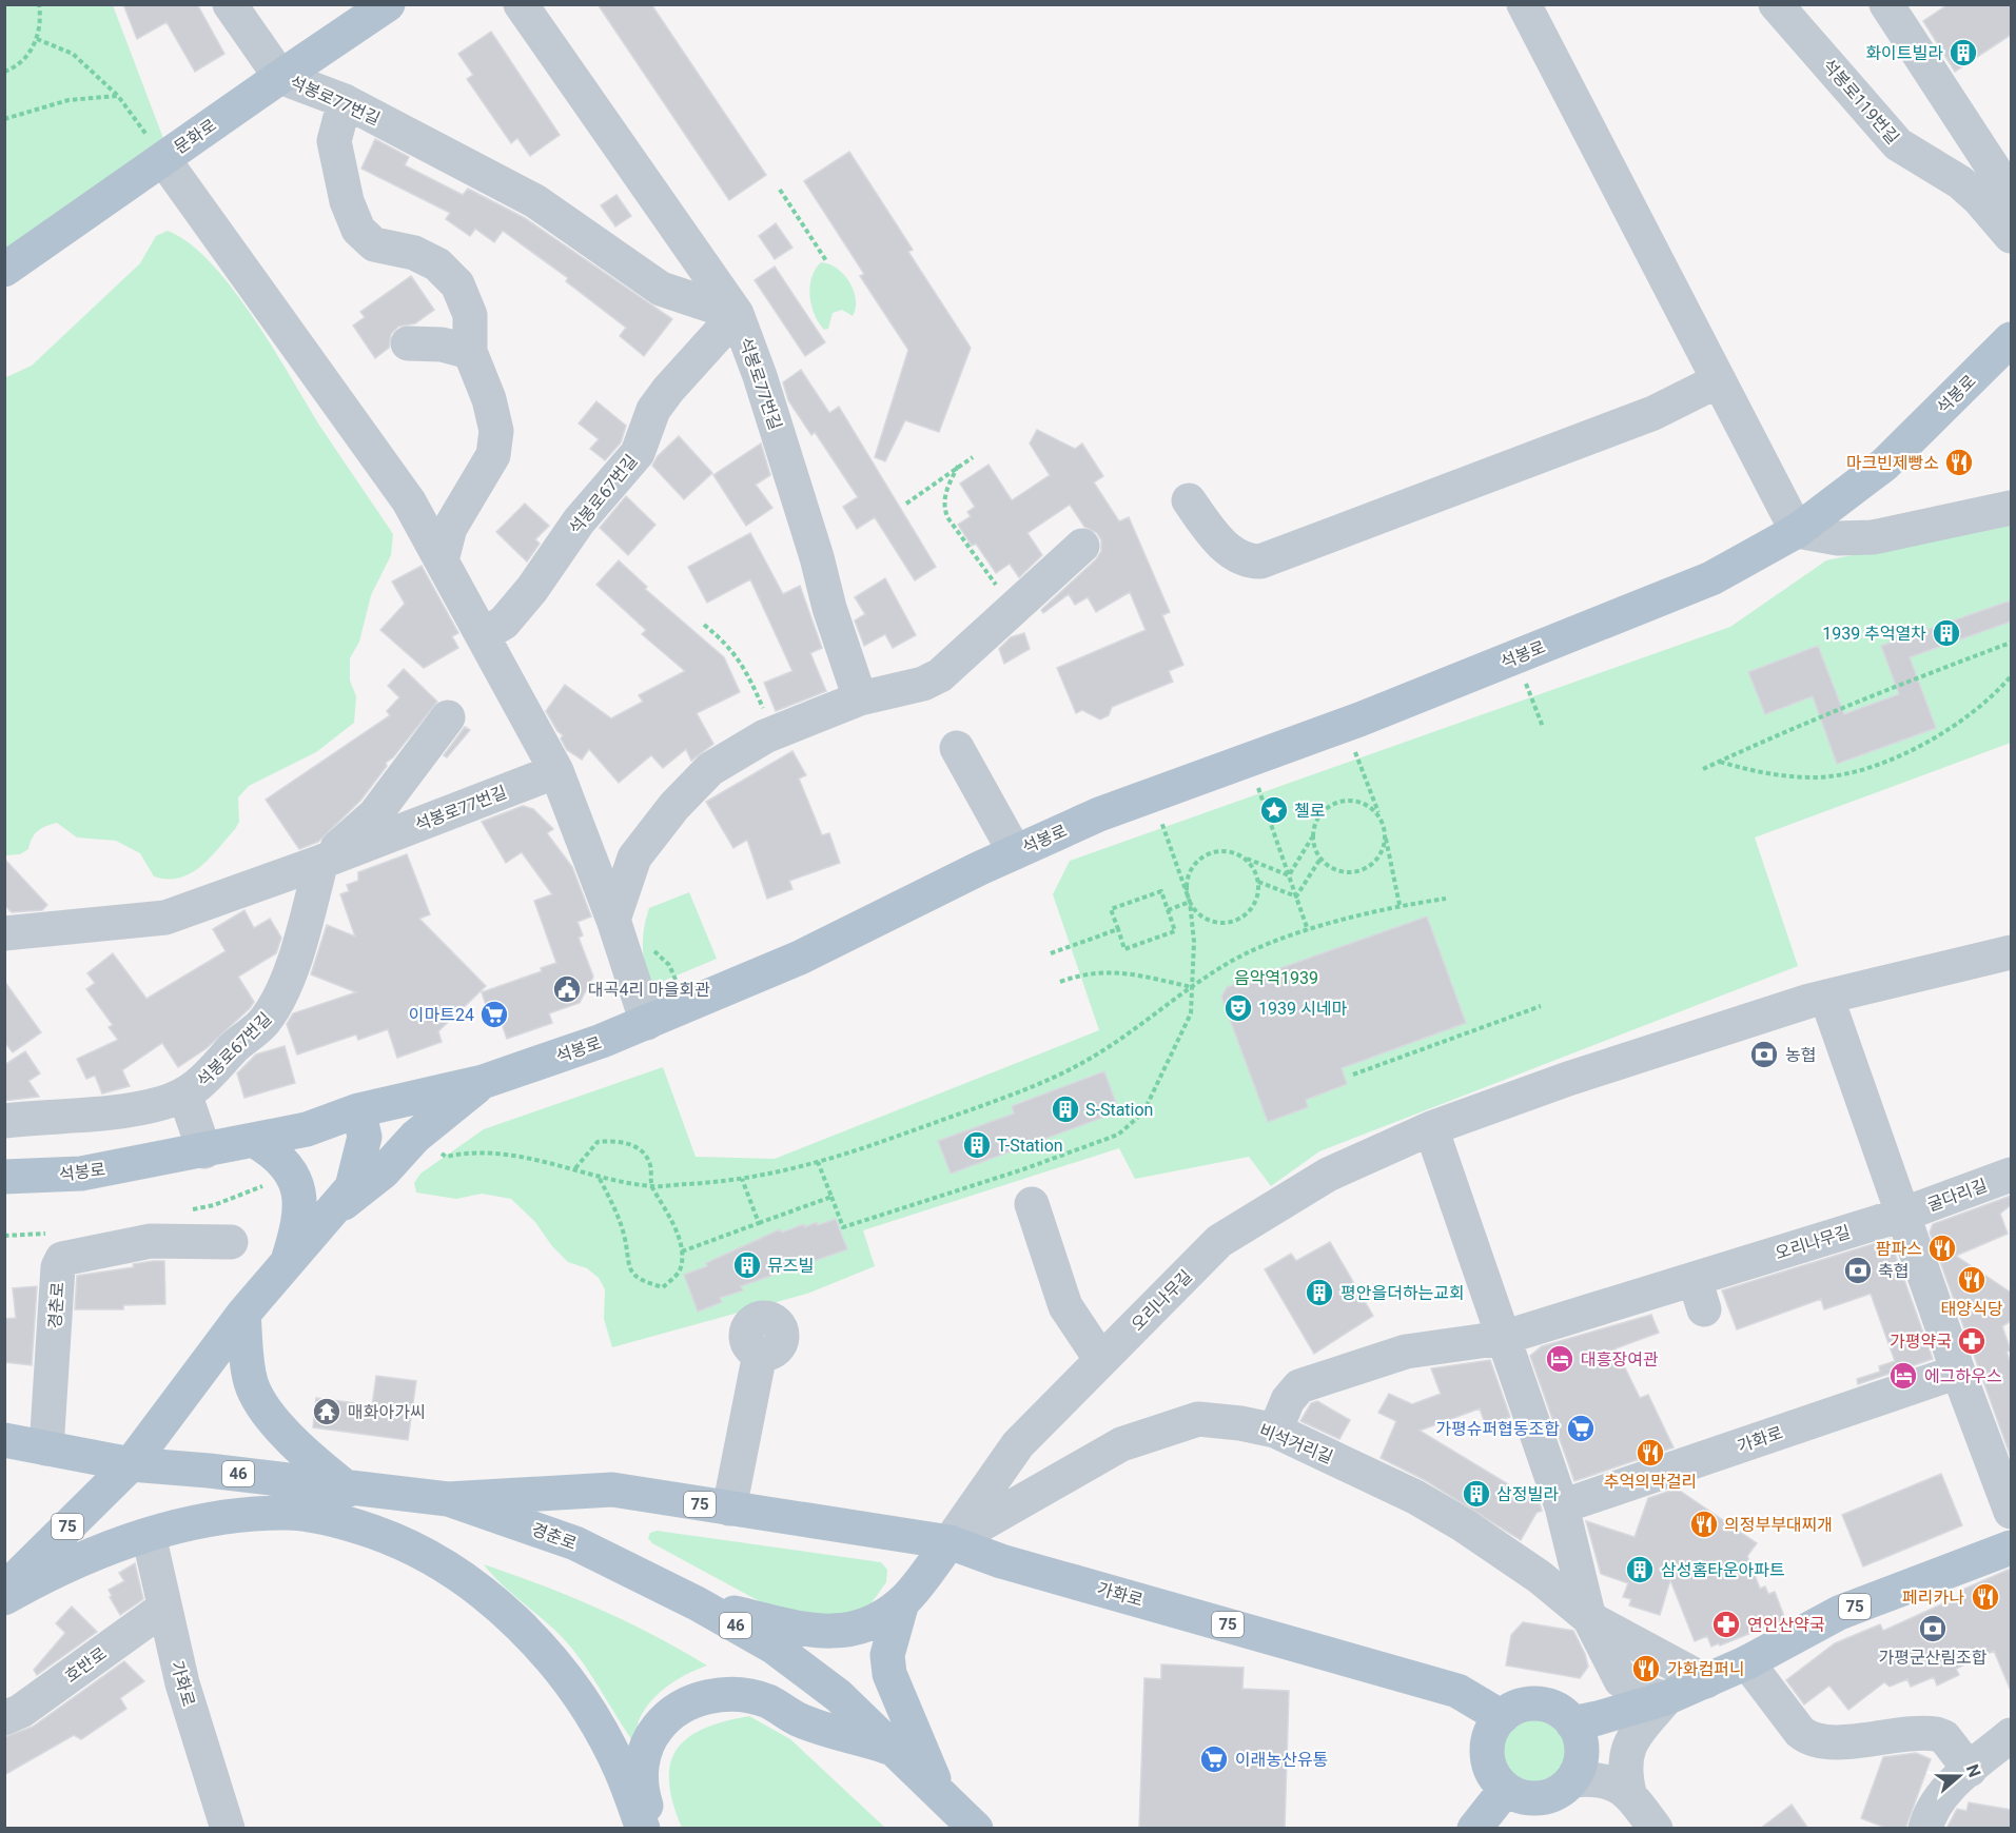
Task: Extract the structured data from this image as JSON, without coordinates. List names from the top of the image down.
{
  "streets": {
    "main road": [
      "문화로",
      "석봉로",
      "경춘로",
      "가화로",
      "46",
      "75"
    ],
    "street": [
      "석봉로77번길",
      "석봉로119번길",
      "석봉로67번길",
      "굴다리길",
      "오리나무길",
      "비석거리길",
      "호반로"
    ]
  },
  "crossings": [
    ["석봉로77번길", "문화로"],
    ["석봉로77번길", "석봉로67번길"],
    ["굴다리길", "오리나무길"],
    ["오리나무길", "가화로"],
    ["오리나무길", "비석거리길"],
    ["경춘로", "가화로"],
    ["경춘로", "75"],
    ["가화로", "비석거리길"],
    ["가화로", "호반로"],
    ["비석거리길", "75"]
  ],
  "parks": ["음악역1939"],
  "places": {
    "building": [
      "화이트빌라",
      "1939 추억열차",
      "S-Station",
      "T-Station",
      "뮤즈빌",
      "평안을더하는교회",
      "삼정빌라",
      "삼성홈타운아파트"
    ],
    "restaurant": [
      "마크빈제빵소",
      "팜파스",
      "태양식당",
      "추억의막걸리",
      "의정부부대찌개",
      "페리카나",
      "가화컴퍼니"
    ],
    "place": ["첼로"],
    "public building": ["대곡4리 마을회관"],
    "theatre": ["1939 시네마"],
    "supermarket": ["이마트24", "가평슈퍼협동조합", "이래농산유통"],
    "bank": ["농협", "축협", "가평군산림조합"],
    "pharmacy": ["가평약국", "연인산약국"],
    "hotel": ["대흥장여관", "에그하우스"],
    "temple": ["매화아가씨"]
  },
  "north": "right"
}
